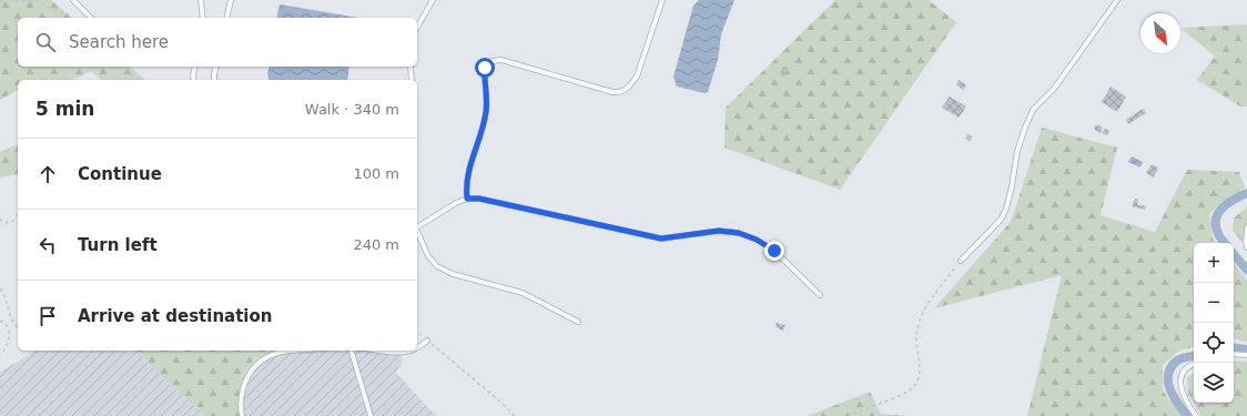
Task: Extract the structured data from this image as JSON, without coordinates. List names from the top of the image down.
{
  "north": "bottom right",
  "page": {
    "search": "Search here",
    "heading": ["5 min", "Walk · 340 m"],
    "list": [
      ["Continue", "100 m"],
      ["Turn left", "240 m"],
      "Arrive at destination"
    ],
    "map_buttons": ["+", "−"]
  }
}
